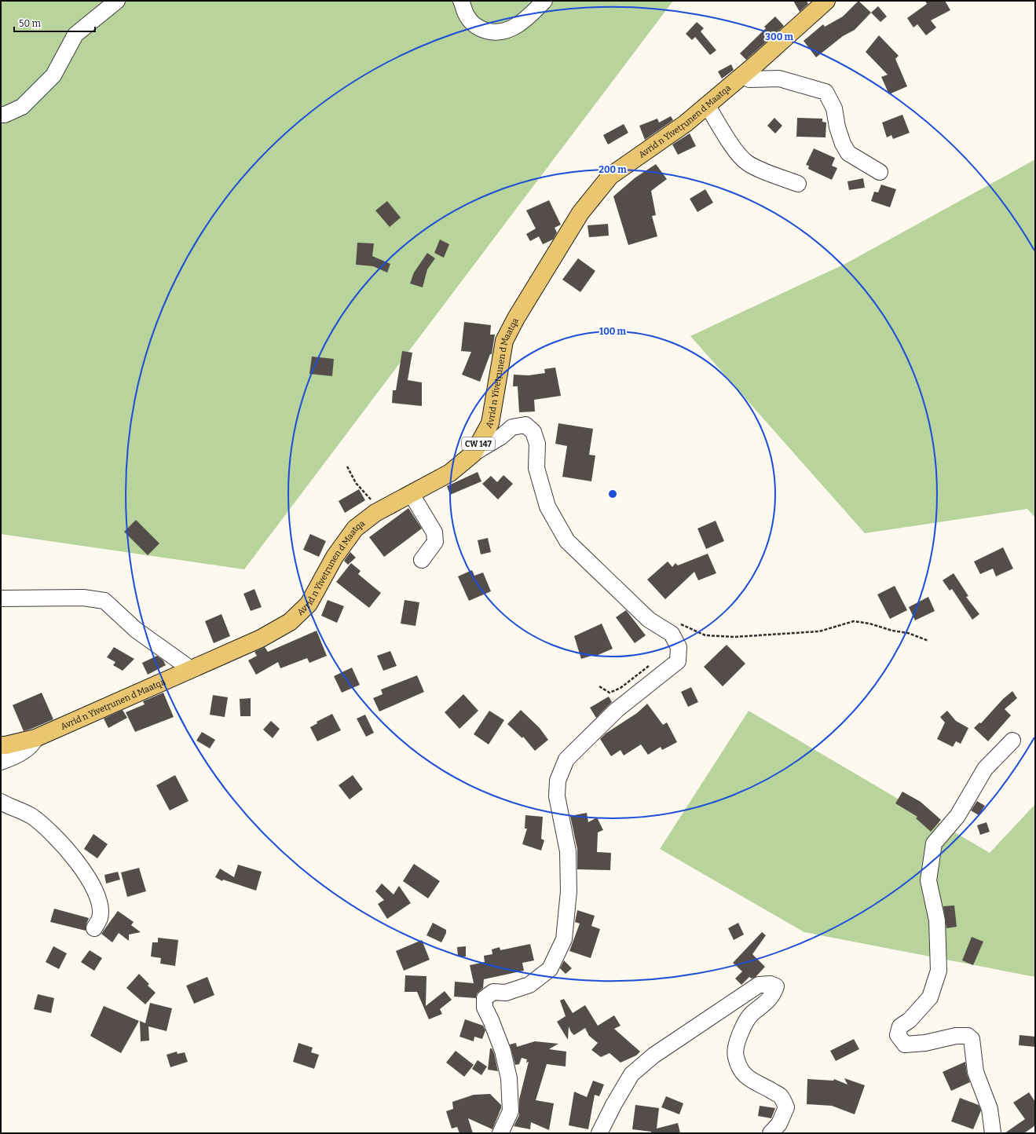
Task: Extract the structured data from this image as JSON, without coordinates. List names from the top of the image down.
{
  "streets": {
    "main road": ["Avrid n Yivetṛunen d Maatqa", "CW 147"]
  },
  "scale_bar": "50 m",
  "rings": ["300 m", "200 m", "100 m"]
}
